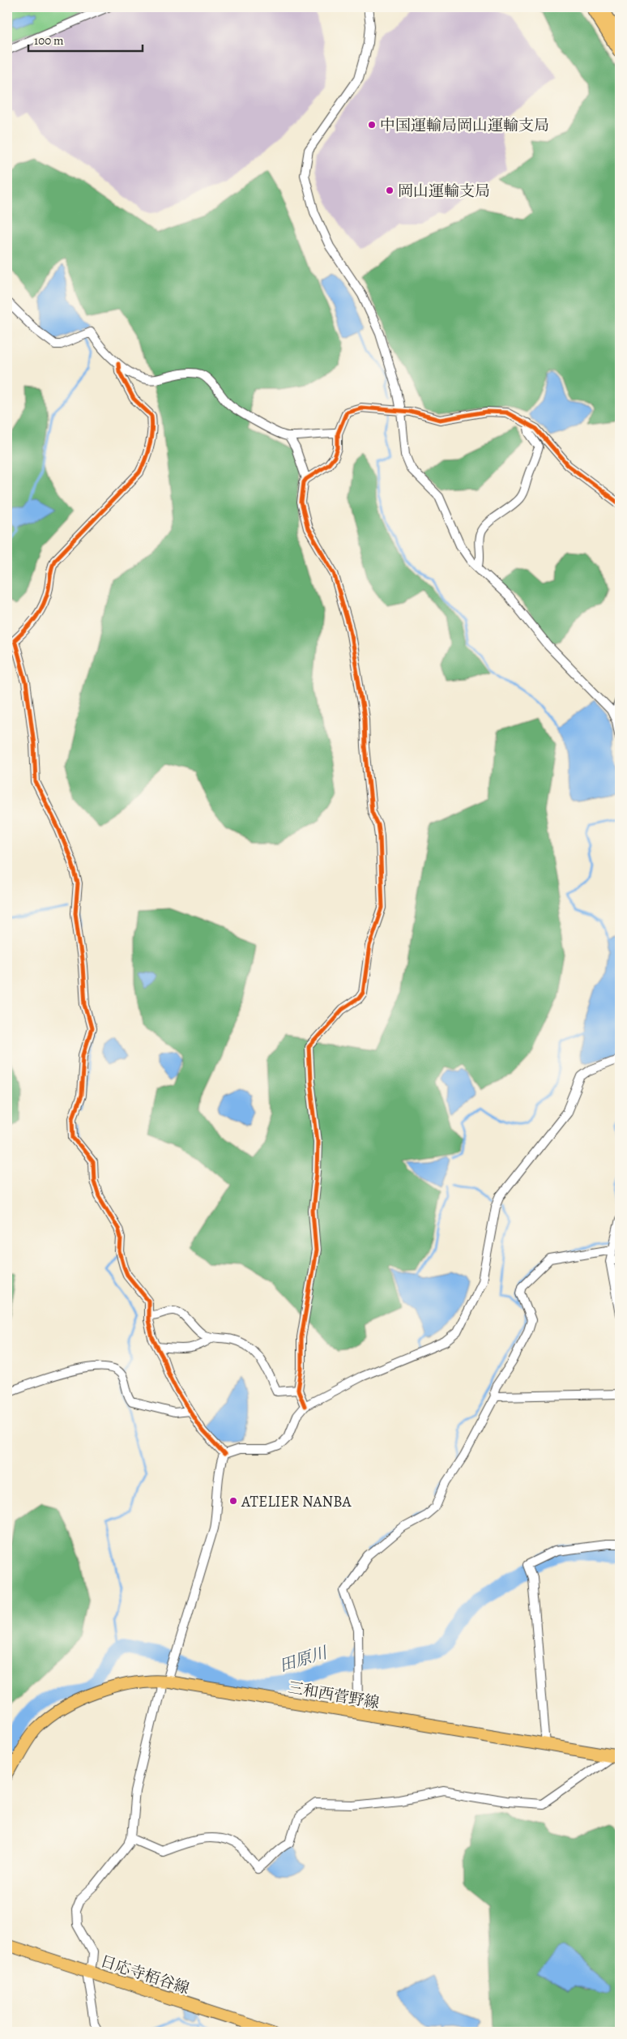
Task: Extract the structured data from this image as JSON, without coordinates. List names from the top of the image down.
{
  "streets": {
    "main road": ["三和西菅野線", "日応寺栢谷線"]
  },
  "water": ["田原川"],
  "places": ["中国運輸局岡山運輸支局", "岡山運輸支局", "ATELIER NANBA"],
  "scale_bar": "100 m"
}
